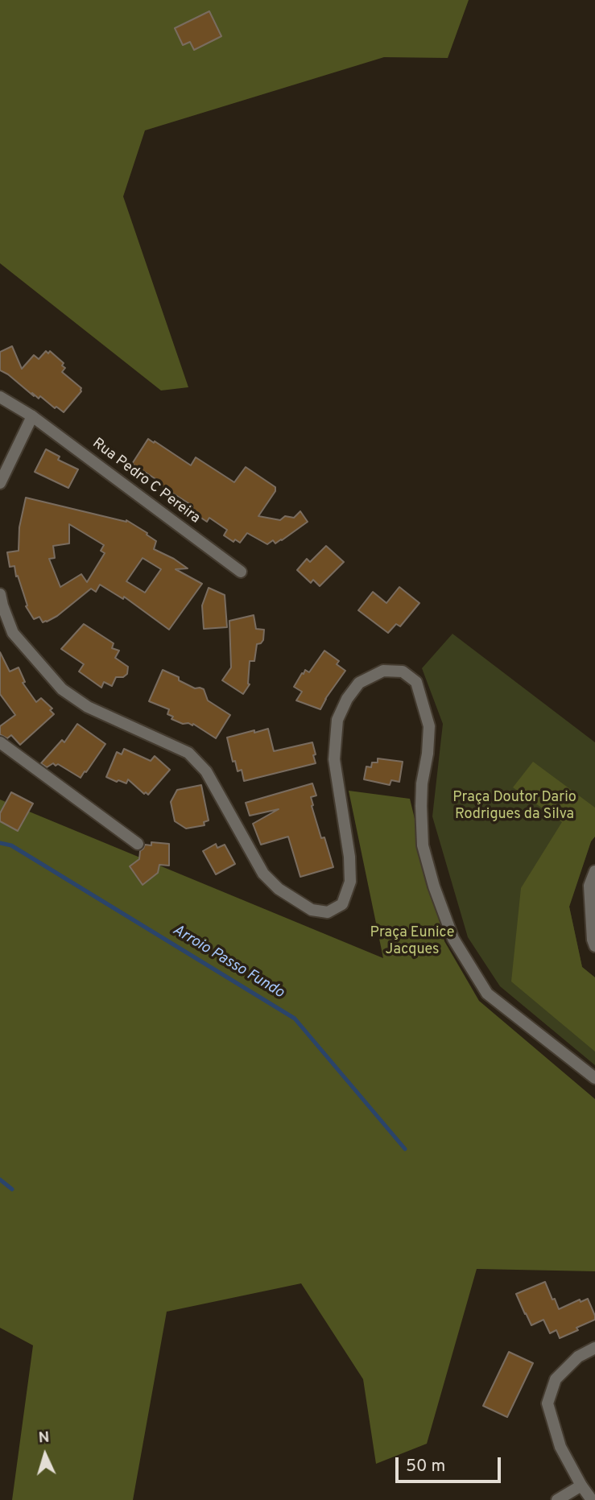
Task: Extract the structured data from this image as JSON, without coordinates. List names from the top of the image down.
{
  "streets": {
    "street": ["Rua Pedro C Pereira"]
  },
  "water": ["Arroio Passo Fundo"],
  "parks": ["Praça Doutor Dario Rodrigues da Silva", "Praça Eunice Jacques"],
  "scale_bar": "50 m",
  "north": "top"
}
